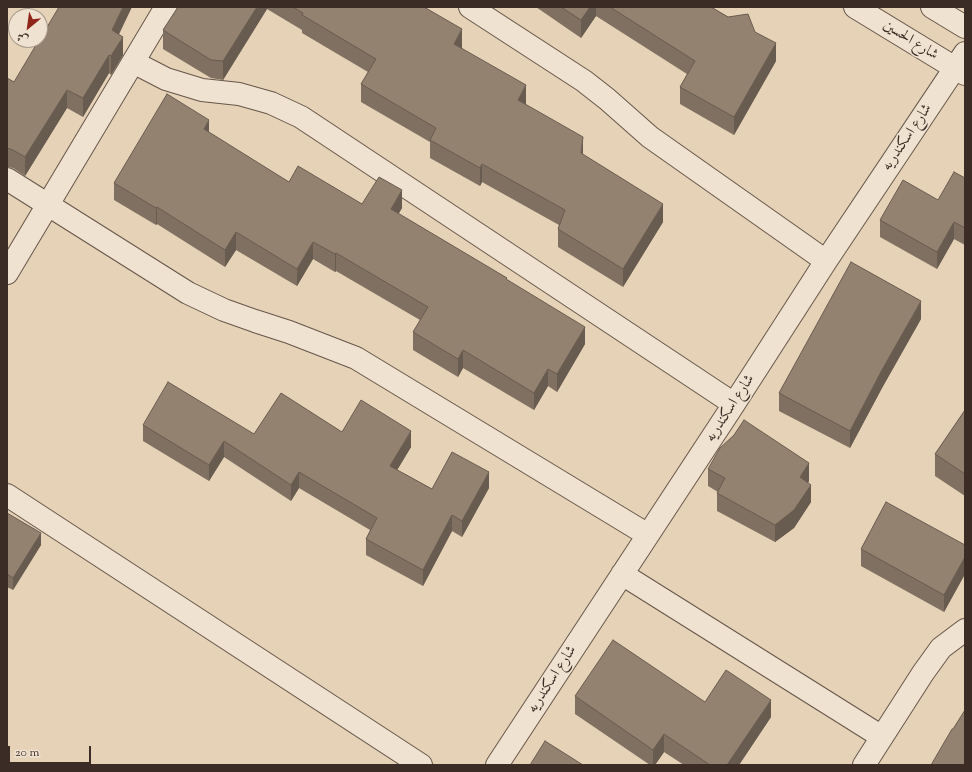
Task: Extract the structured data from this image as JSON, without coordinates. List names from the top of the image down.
{
  "streets": {
    "street": ["شارع الحسين", "شارع اسكندريه"]
  },
  "crossings": [
    ["شارع الحسين", "شارع اسكندريه"]
  ],
  "scale_bar": "20 m",
  "north": "bottom left"
}
